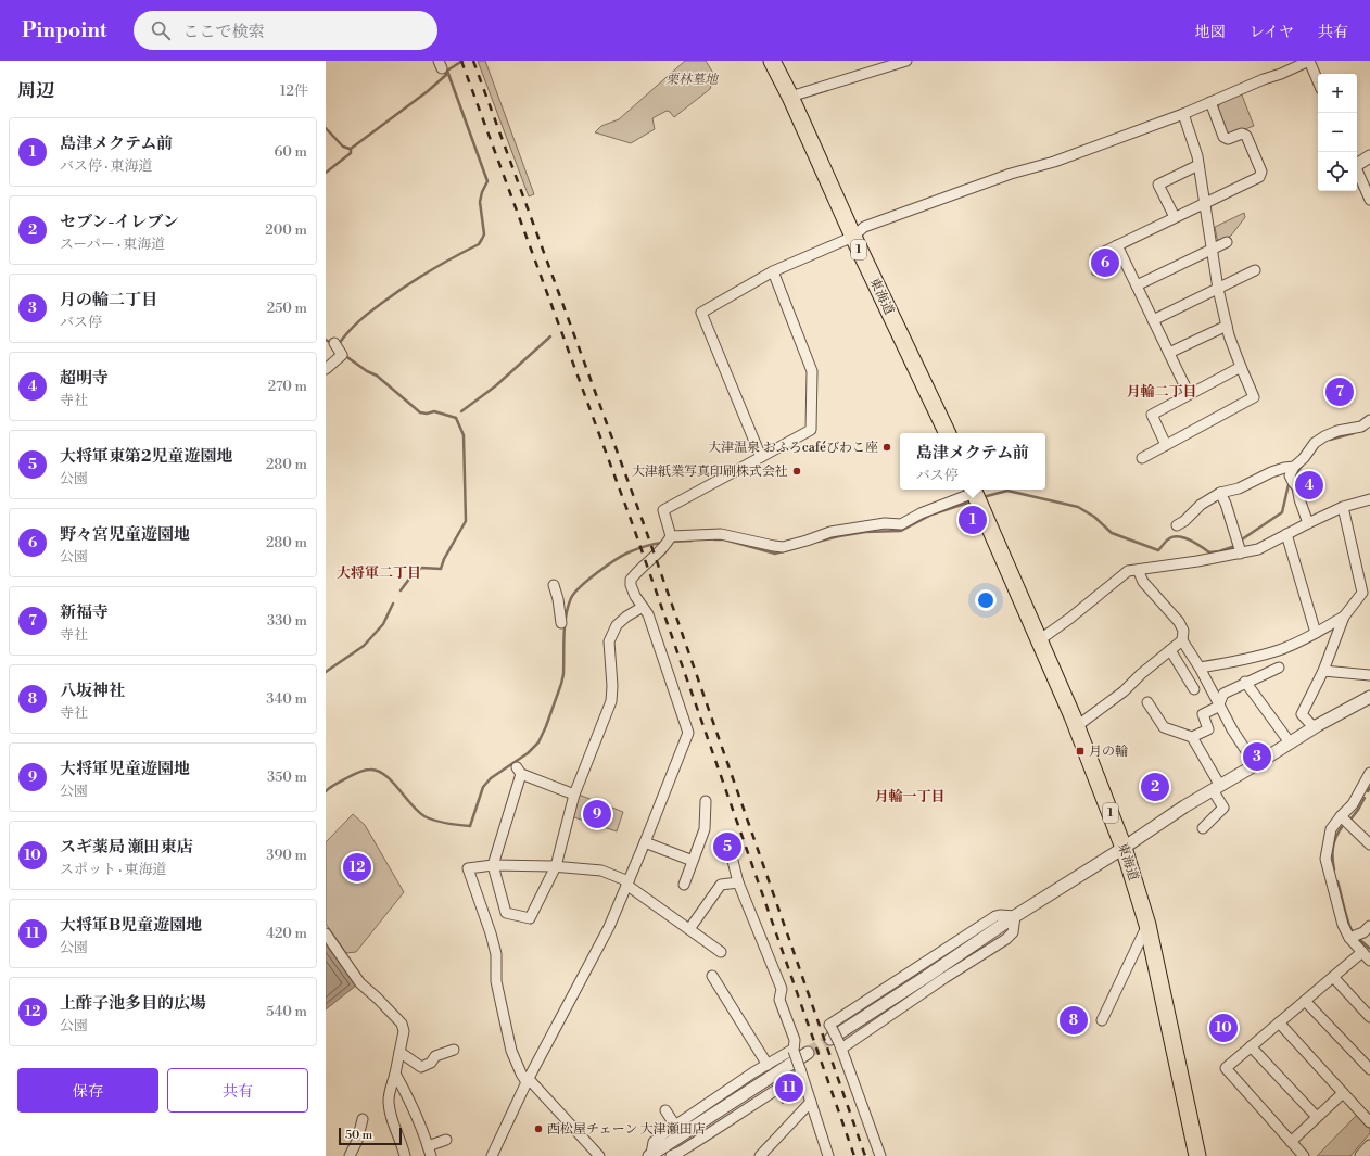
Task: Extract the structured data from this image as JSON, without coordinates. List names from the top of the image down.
{
  "streets": {
    "highway": ["1", "東海道"]
  },
  "districts": ["月輪二丁目", "大将軍二丁目", "月輪一丁目"],
  "parks": ["栗林墓地"],
  "places": {
    "other": ["大津温泉 おふろcaféびわこ座", "大津紙業写真印刷株式会社", "西松屋チェーン 大津瀬田店"],
    "transit": ["月の輪"]
  },
  "scale_bar": "50 m",
  "page": {
    "header": "Pinpoint",
    "search": "ここで検索",
    "nav": ["地図", "レイヤ", "共有"],
    "heading": ["周辺", "12件"],
    "map_buttons": ["+", "−"],
    "list": [
      {
        "mark": "1",
        "name": "島津メクテム前",
        "note": "バス停 · 東海道",
        "value": "60 m"
      },
      {
        "mark": "2",
        "name": "セブン-イレブン",
        "note": "スーパー · 東海道",
        "value": "200 m"
      },
      {
        "mark": "3",
        "name": "月の輪二丁目",
        "note": "バス停",
        "value": "250 m"
      },
      {
        "mark": "4",
        "name": "超明寺",
        "note": "寺社",
        "value": "270 m"
      },
      {
        "mark": "5",
        "name": "大将軍東第2児童遊園地",
        "note": "公園",
        "value": "280 m"
      },
      {
        "mark": "6",
        "name": "野々宮児童遊園地",
        "note": "公園",
        "value": "280 m"
      },
      {
        "mark": "7",
        "name": "新福寺",
        "note": "寺社",
        "value": "330 m"
      },
      {
        "mark": "8",
        "name": "八坂神社",
        "note": "寺社",
        "value": "340 m"
      },
      {
        "mark": "9",
        "name": "大将軍児童遊園地",
        "note": "公園",
        "value": "350 m"
      },
      {
        "mark": "10",
        "name": "スギ薬局 瀬田東店",
        "note": "スポット · 東海道",
        "value": "390 m"
      },
      {
        "mark": "11",
        "name": "大将軍B児童遊園地",
        "note": "公園",
        "value": "420 m"
      },
      {
        "mark": "12",
        "name": "上酢子池多目的広場",
        "note": "公園",
        "value": "540 m"
      }
    ],
    "pins": [
      "6",
      "7",
      "4",
      "1",
      "3",
      "2",
      "9",
      "5",
      "12",
      "8",
      "10",
      "11"
    ],
    "popup": ["島津メクテム前", "バス停"],
    "buttons": ["保存", "共有"],
    "scale": "50 m"
  }
}
